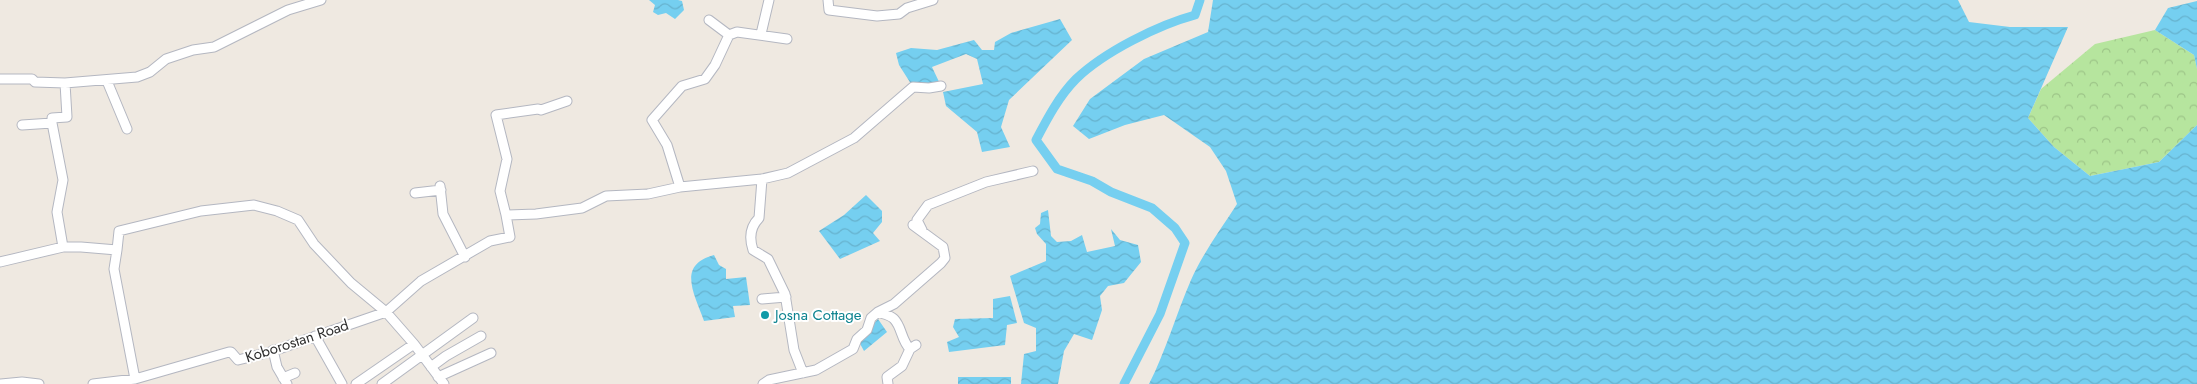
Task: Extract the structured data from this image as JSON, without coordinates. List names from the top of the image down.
{
  "streets": {
    "street": ["Koborostan Road"]
  },
  "places": ["Josna Cottage"]
}
